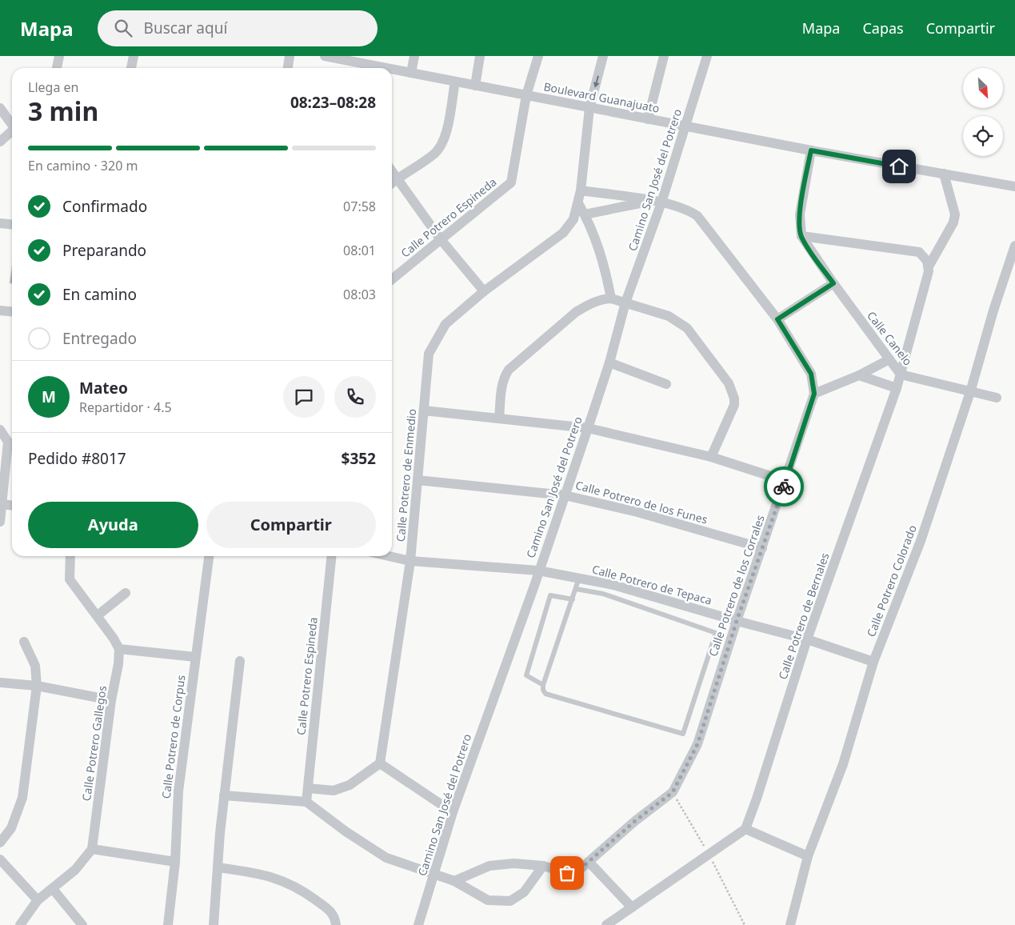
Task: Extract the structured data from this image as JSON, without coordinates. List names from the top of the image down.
{
  "streets": {
    "street": [
      "Boulevard Guanajuato",
      "Camino San José del Potrero",
      "Calle Potrero Espineda",
      "Calle Canelo",
      "Calle Potrero de Enmedio",
      "Calle Potrero de los Funes",
      "Calle Potrero Colorado",
      "Calle Potrero de Tepaca",
      "Calle Potrero de los Corrales",
      "Calle Potrero de Bernales",
      "Calle Potrero de Corpus",
      "Calle Potrero Gallegos"
    ]
  },
  "crossings": [
    ["Boulevard Guanajuato", "Camino San José del Potrero"],
    ["Boulevard Guanajuato", "Calle Potrero Espineda"],
    ["Boulevard Guanajuato", "Calle Potrero de Enmedio"],
    ["Boulevard Guanajuato", "Calle Potrero de Bernales"],
    ["Camino San José del Potrero", "Calle Potrero de los Funes"],
    ["Camino San José del Potrero", "Calle Potrero de Tepaca"],
    ["Camino San José del Potrero", "Calle Potrero de los Corrales"],
    ["Calle Canelo", "Calle Potrero Colorado"],
    ["Calle Canelo", "Calle Potrero de Bernales"],
    ["Calle Potrero de Enmedio", "Calle Potrero de los Funes"],
    ["Calle Potrero de Enmedio", "Calle Potrero de Tepaca"],
    ["Calle Potrero de los Funes", "Calle Potrero de los Corrales"],
    ["Calle Potrero Colorado", "Calle Potrero de Tepaca"],
    ["Calle Potrero de Tepaca", "Calle Potrero de los Corrales"],
    ["Calle Potrero de Tepaca", "Calle Potrero de Bernales"]
  ],
  "north": "bottom right",
  "page": {
    "header": "Mapa",
    "search": "Buscar aquí",
    "nav": ["Mapa", "Capas", "Compartir"],
    "heading": ["3 min", "Llega en", "08:23–08:28"],
    "panel": [
      "Mateo",
      "Repartidor · 4.5",
      "Pedido #8017",
      "$352"
    ],
    "bar": "En camino · 320 m",
    "list": [
      ["Confirmado", "07:58"],
      ["Preparando", "08:01"],
      ["En camino", "08:03"],
      "Entregado"
    ],
    "round": "M",
    "buttons": ["Ayuda", "Compartir"]
  }
}
